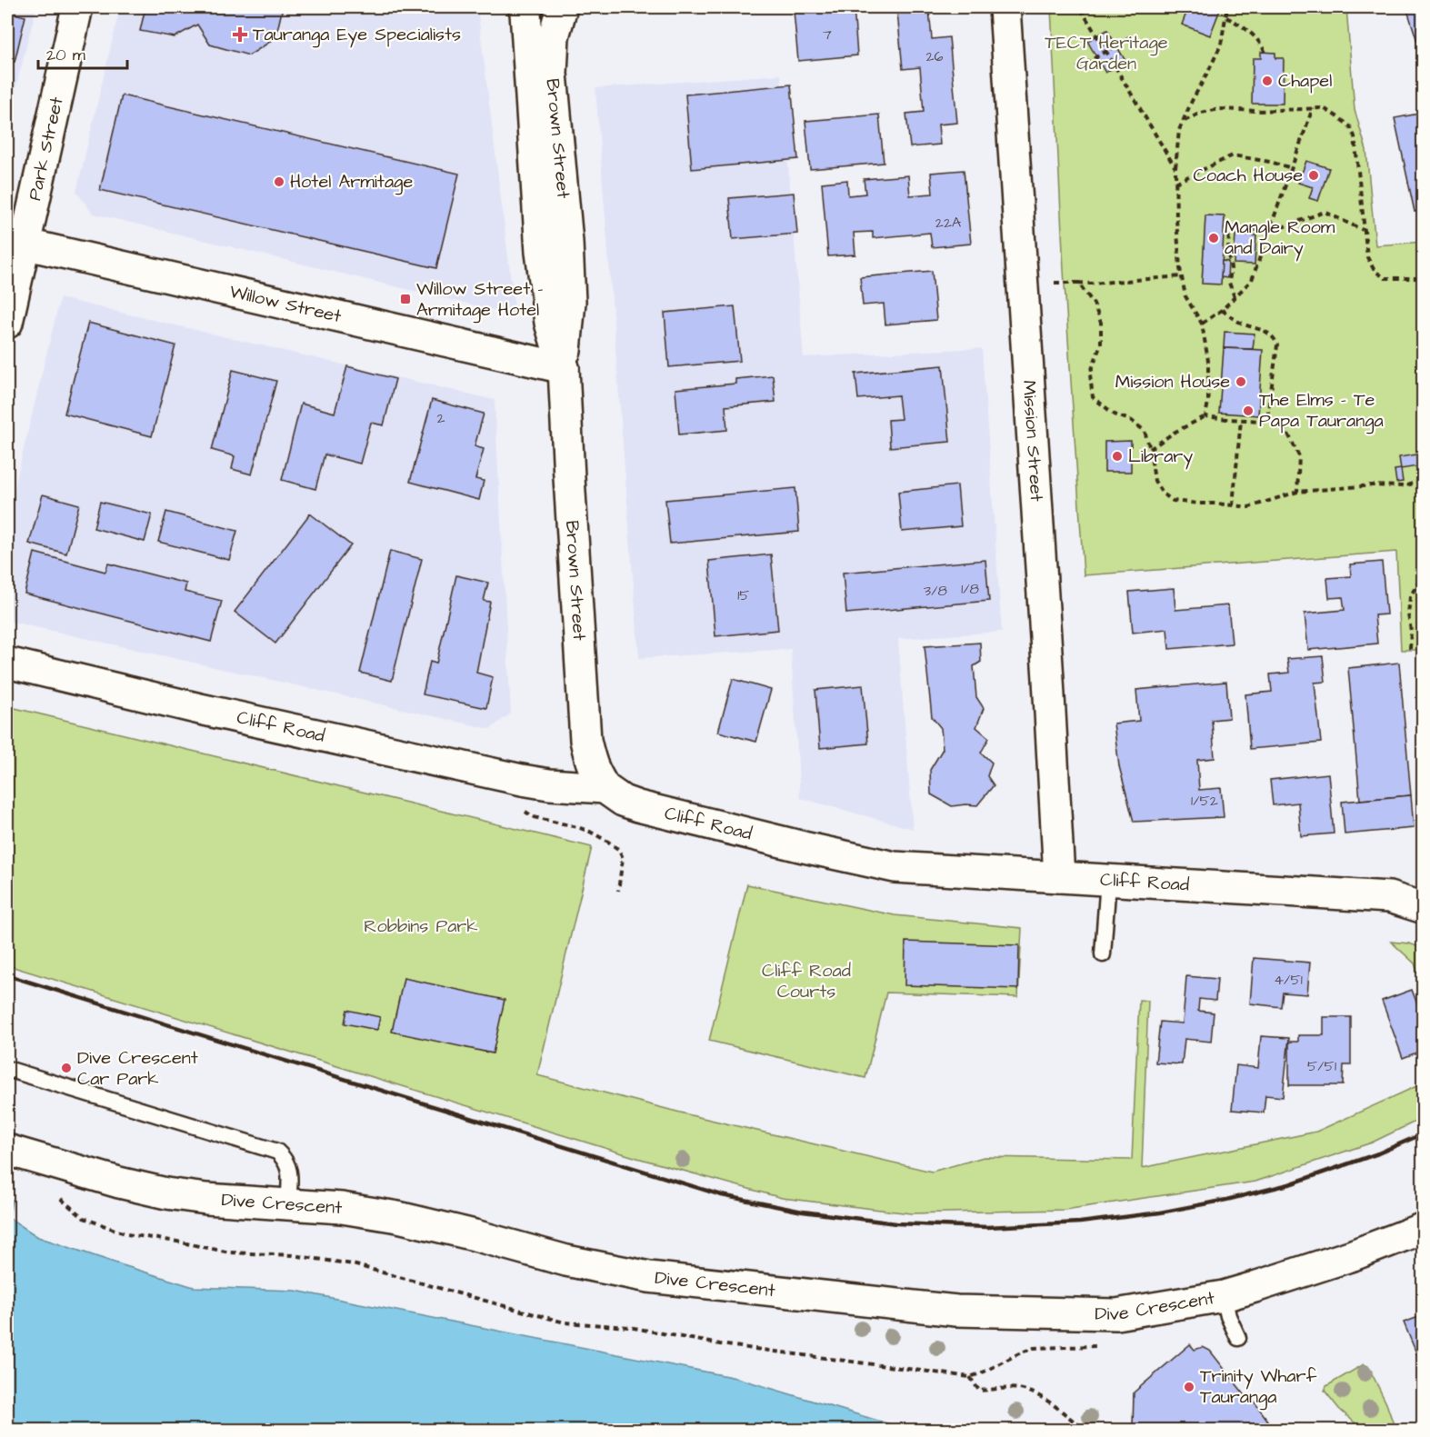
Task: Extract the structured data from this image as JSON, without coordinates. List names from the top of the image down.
{
  "streets": {
    "street": [
      "Brown Street",
      "Park Street",
      "Willow Street",
      "Mission Street",
      "Cliff Road",
      "Dive Crescent"
    ]
  },
  "crossings": [
    ["Brown Street", "Willow Street"],
    ["Brown Street", "Cliff Road"],
    ["Park Street", "Willow Street"],
    ["Mission Street", "Cliff Road"]
  ],
  "parks": ["TECT Heritage Garden", "Robbins Park", "Cliff Road Courts"],
  "places": {
    "health": ["Tauranga Eye Specialists"],
    "other": [
      "Chapel",
      "Coach House",
      "Hotel Armitage",
      "Mangle Room and Dairy",
      "Mission House",
      "The Elms - Te Papa Tauranga",
      "Library",
      "Dive Crescent Car Park",
      "Trinity Wharf Tauranga"
    ],
    "transit": ["Willow Street - Armitage Hotel"]
  },
  "house_numbers": [
    "7",
    "26",
    "22A",
    "2",
    "1/8",
    "3/8",
    "15",
    "1/52",
    "4/51",
    "5/51"
  ],
  "scale_bar": "20 m"
}
